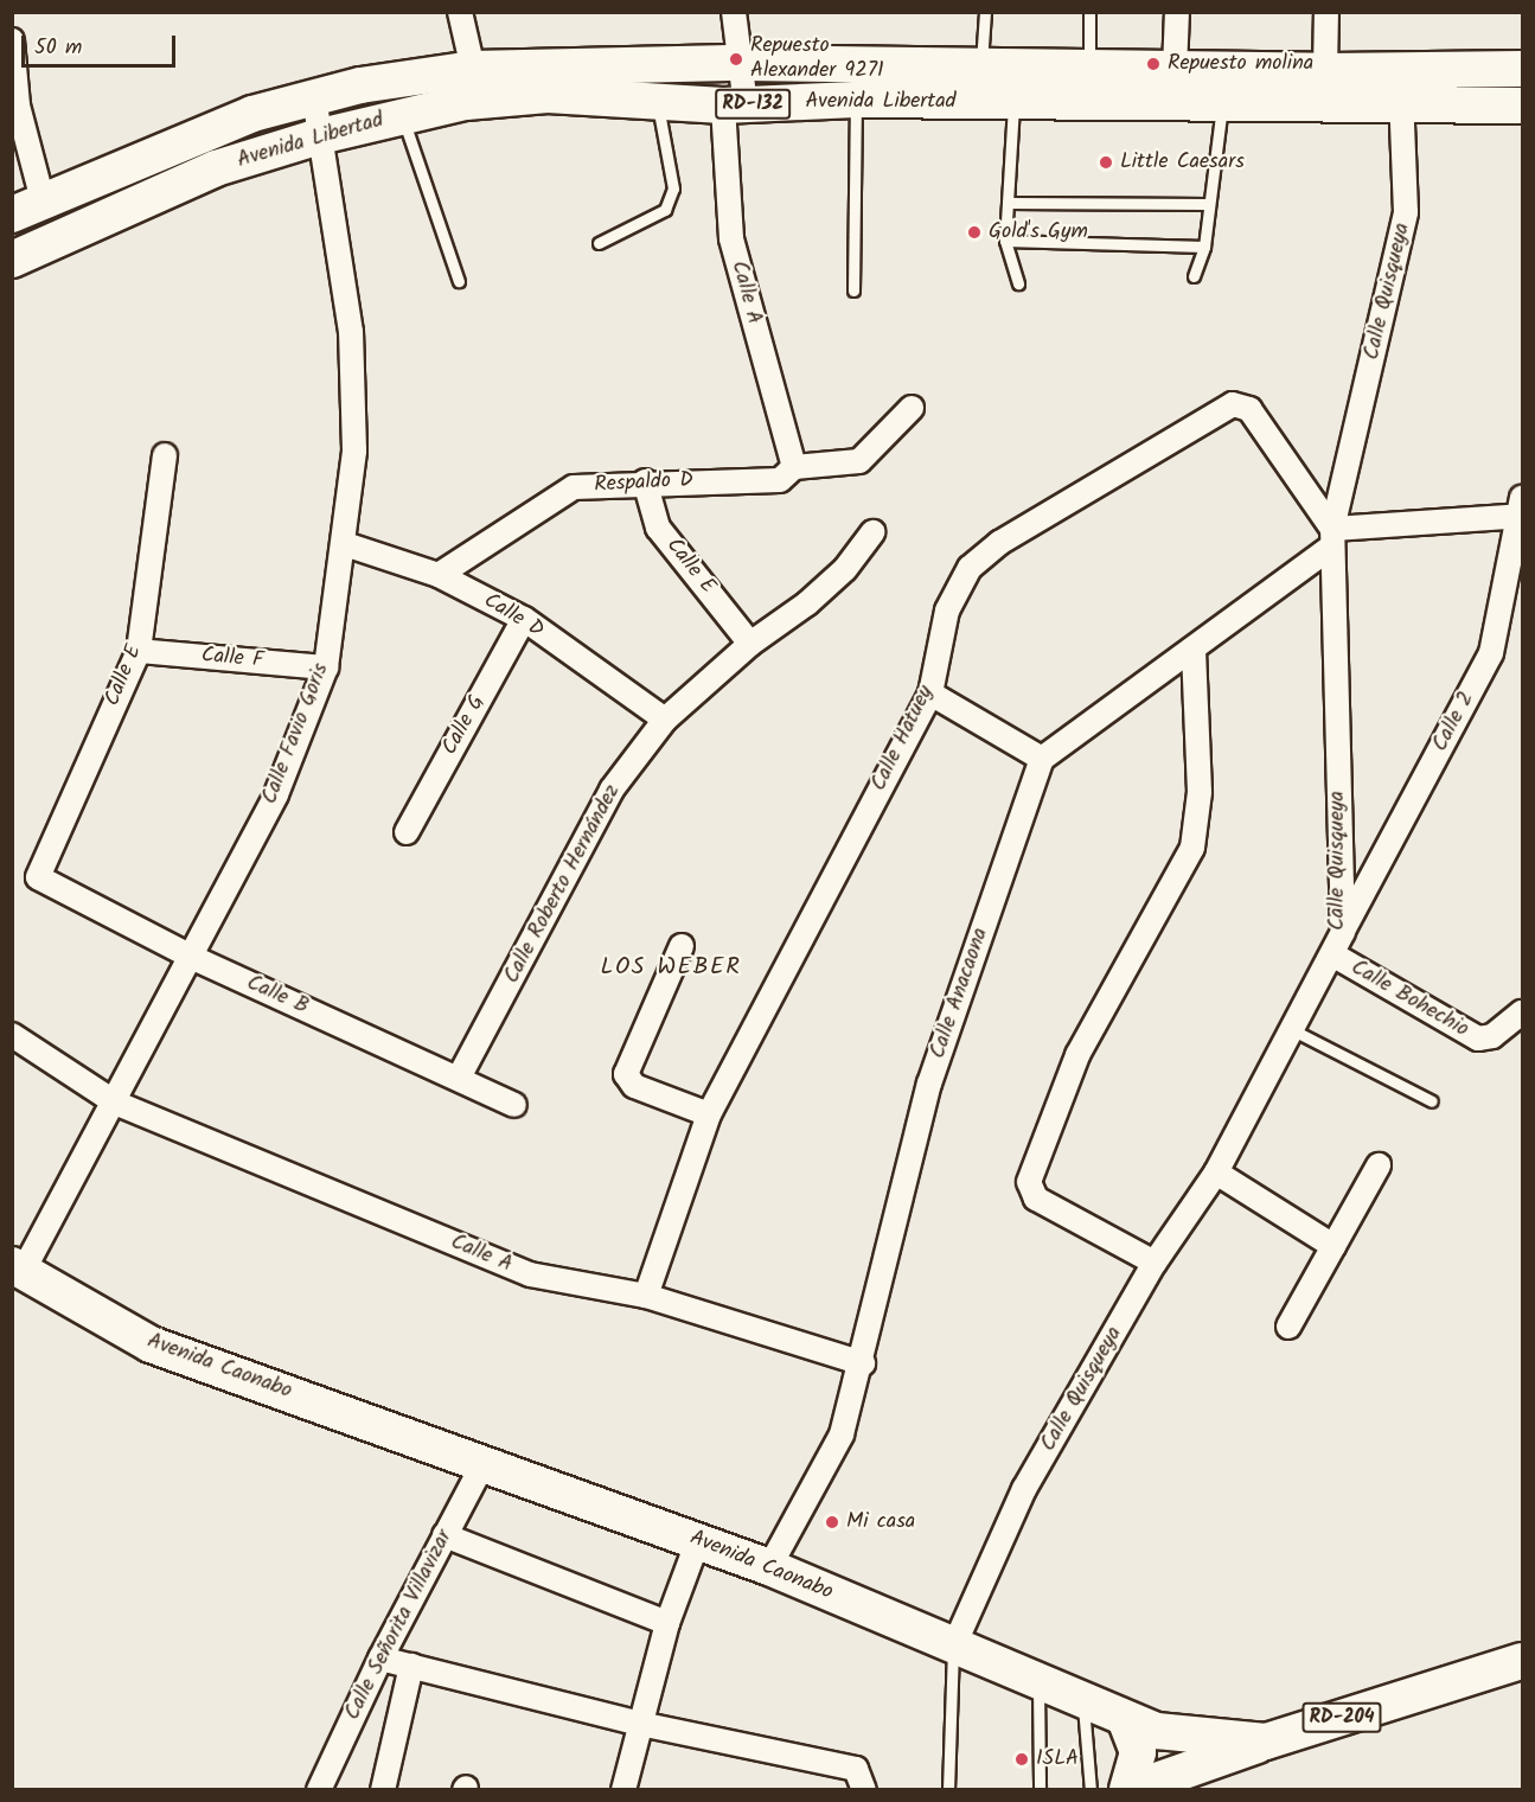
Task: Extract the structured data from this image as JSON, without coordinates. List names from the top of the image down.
{
  "streets": {
    "main road": [
      "Avenida Libertad",
      "RD-132",
      "Avenida Caonabo",
      "RD-204"
    ],
    "street": [
      "Calle Quisqueya",
      "Calle A",
      "Respaldo D",
      "Calle E",
      "Calle D",
      "Calle F",
      "Calle 2",
      "Calle G",
      "Calle Favio Goris",
      "Calle Hatuey",
      "Calle Roberto Hernández",
      "Calle Anacaona",
      "Calle B",
      "Calle Bohechio",
      "Calle Señorita Villavizar"
    ]
  },
  "crossings": [
    ["Avenida Libertad", "Calle Quisqueya"],
    ["Avenida Libertad", "Calle A"],
    ["Avenida Libertad", "Calle Favio Goris"],
    ["Calle Quisqueya", "Calle 2"],
    ["Calle Quisqueya", "Calle Hatuey"],
    ["Calle Quisqueya", "Calle Bohechio"],
    ["Calle Quisqueya", "Avenida Caonabo"],
    ["Calle A", "Respaldo D"],
    ["Calle A", "Calle Favio Goris"],
    ["Calle A", "Calle Hatuey"],
    ["Calle A", "Calle Anacaona"],
    ["Respaldo D", "Calle E"],
    ["Respaldo D", "Calle D"],
    ["Calle E", "Calle F"],
    ["Calle E", "Calle Roberto Hernández"],
    ["Calle E", "Calle B"],
    ["Calle D", "Calle G"],
    ["Calle D", "Calle Favio Goris"],
    ["Calle D", "Calle Roberto Hernández"],
    ["Calle F", "Calle Favio Goris"],
    ["Calle Favio Goris", "Calle B"],
    ["Calle Favio Goris", "Avenida Caonabo"],
    ["Calle Roberto Hernández", "Calle B"],
    ["Calle Anacaona", "Avenida Caonabo"],
    ["Avenida Caonabo", "Calle Señorita Villavizar"],
    ["Avenida Caonabo", "RD-204"]
  ],
  "districts": ["LOS WEBER"],
  "places": [
    "Repuesto Alexander 9271",
    "Repuesto molina",
    "Little Caesars",
    "Gold's Gym",
    "Mi casa",
    "ISLA"
  ],
  "scale_bar": "50 m"
}
